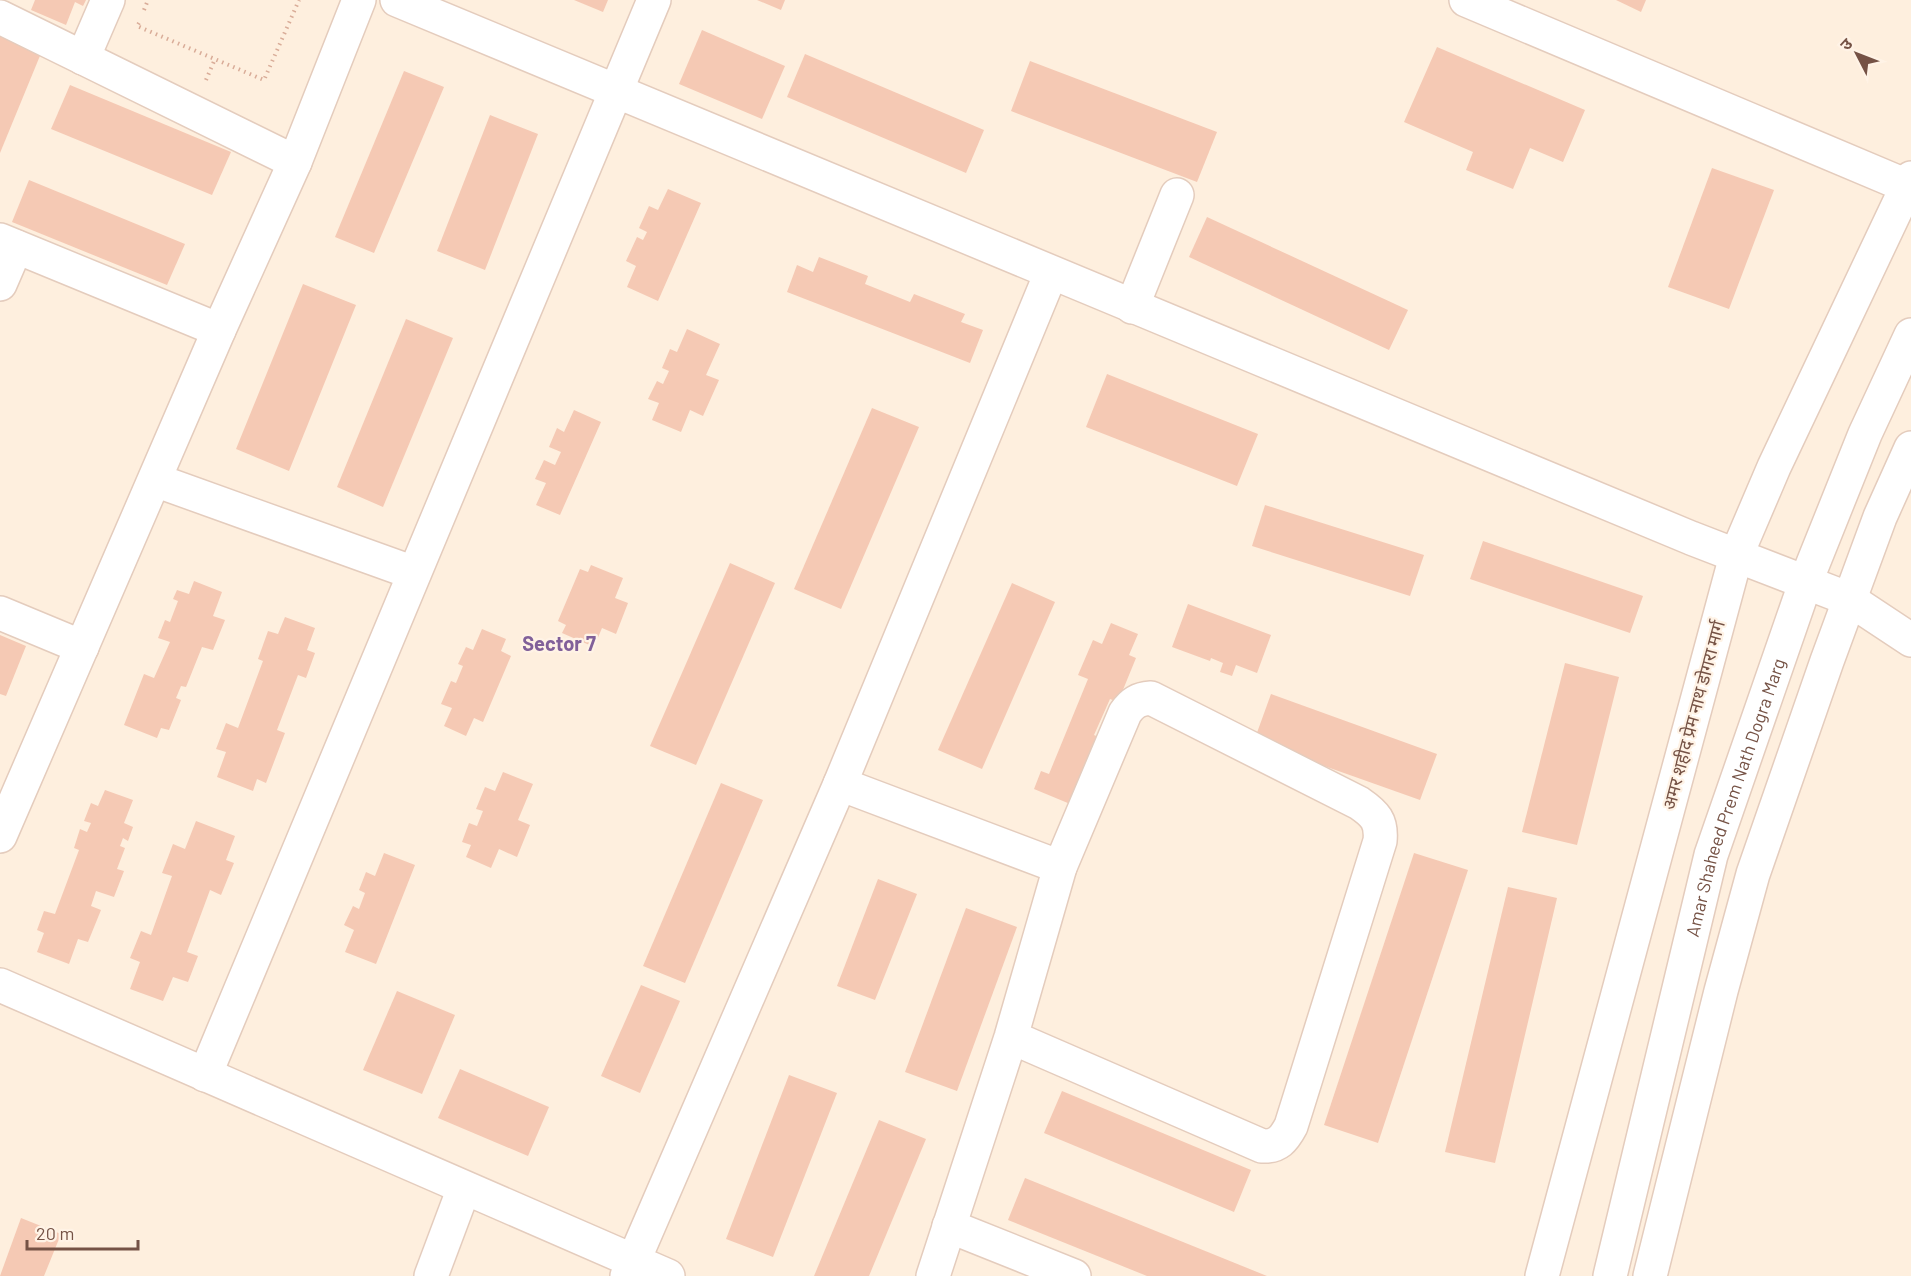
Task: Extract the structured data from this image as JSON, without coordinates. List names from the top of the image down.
{
  "streets": {
    "street": ["अमर शहीद प्रेम नाथ डोगरा मार्ग", "Amar Shaheed Prem Nath Dogra Marg"]
  },
  "districts": ["Sector 7"],
  "scale_bar": "20 m",
  "north": "top left"
}
